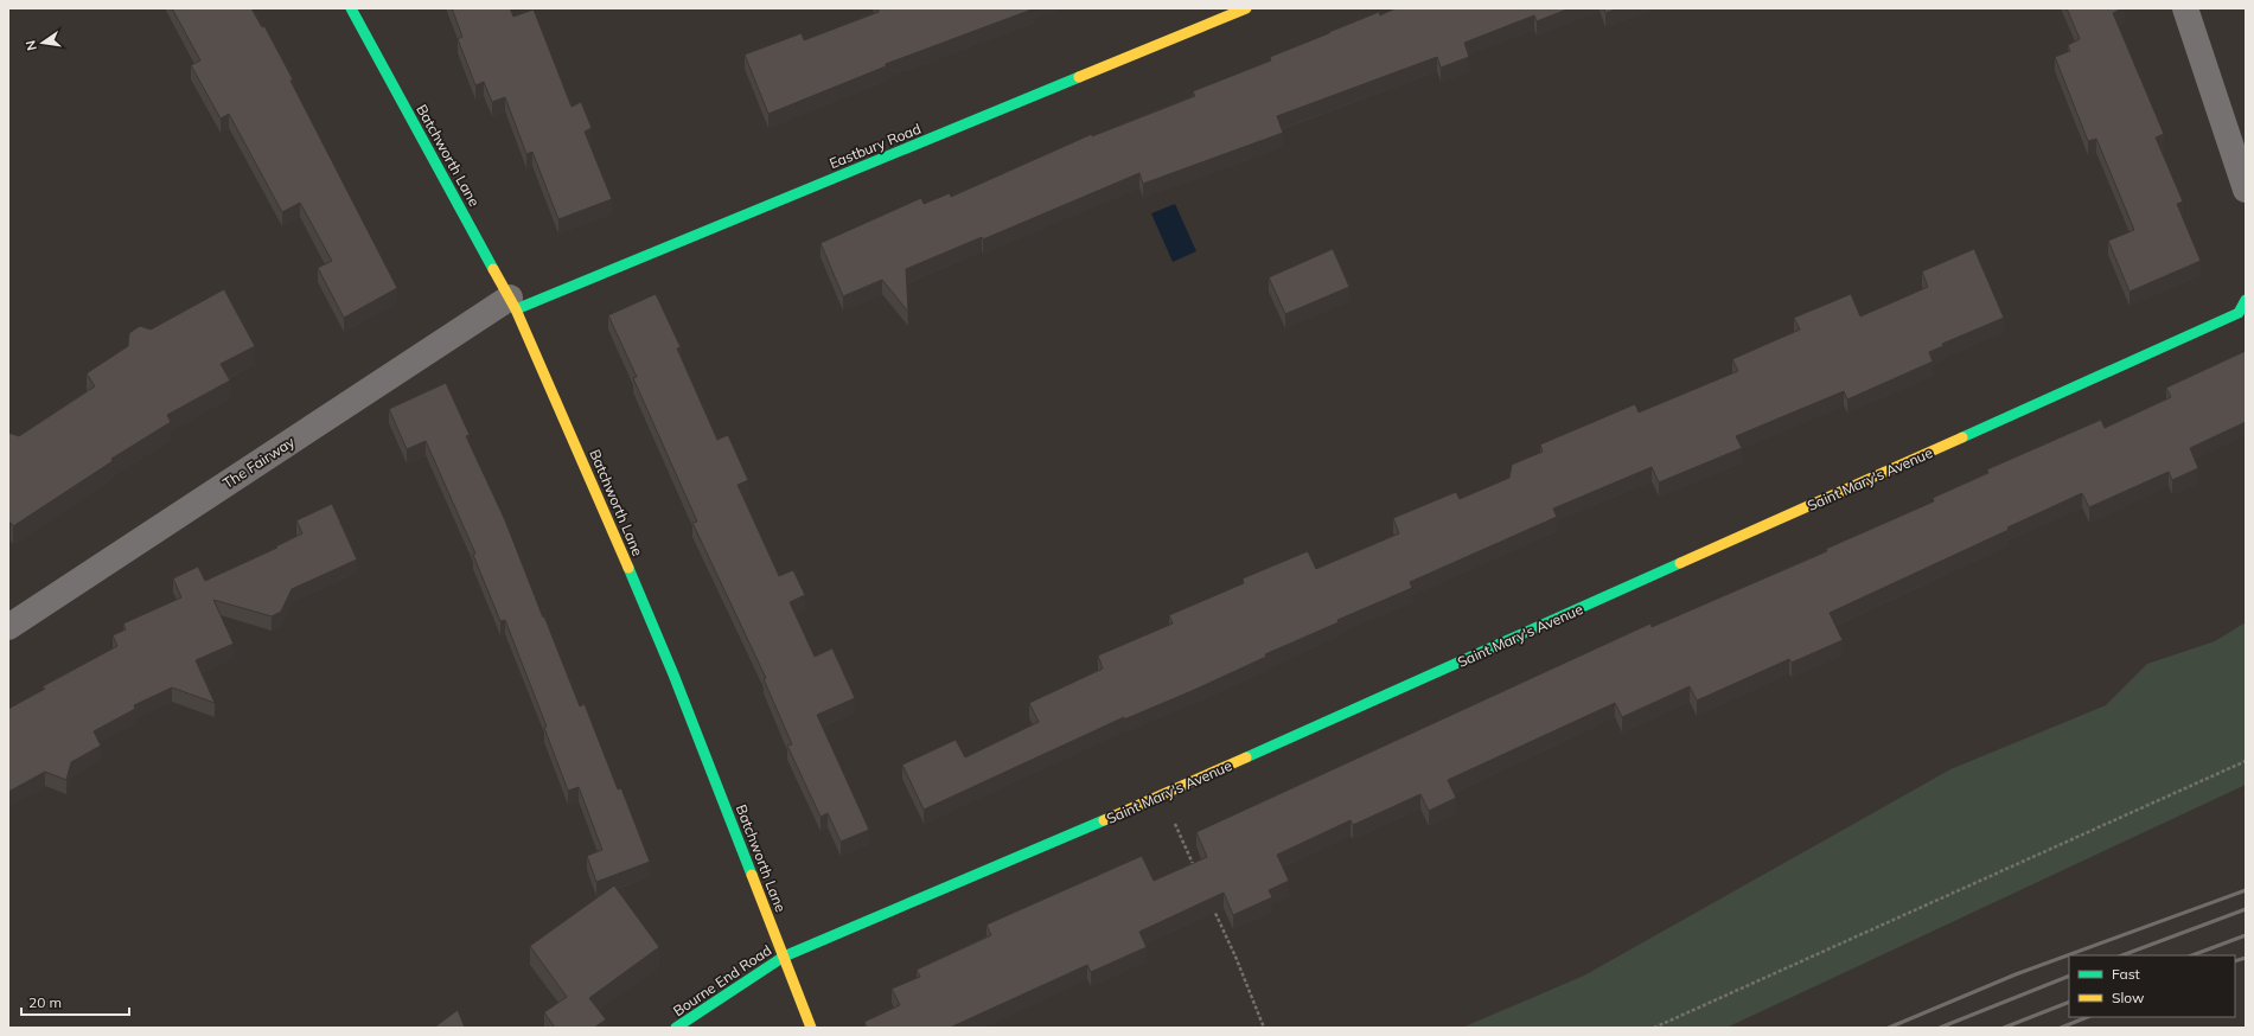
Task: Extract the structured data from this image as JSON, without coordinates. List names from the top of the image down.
{
  "streets": {
    "street": [
      "Eastbury Road",
      "Batchworth Lane",
      "The Fairway",
      "Saint Mary's Avenue",
      "Bourne End Road"
    ]
  },
  "crossings": [
    ["Eastbury Road", "Batchworth Lane"],
    ["Eastbury Road", "The Fairway"],
    ["Batchworth Lane", "The Fairway"],
    ["Batchworth Lane", "Saint Mary's Avenue"],
    ["Batchworth Lane", "Bourne End Road"],
    ["Saint Mary's Avenue", "Bourne End Road"]
  ],
  "legend": ["Fast", "Slow"],
  "scale_bar": "20 m",
  "north": "left"
}
